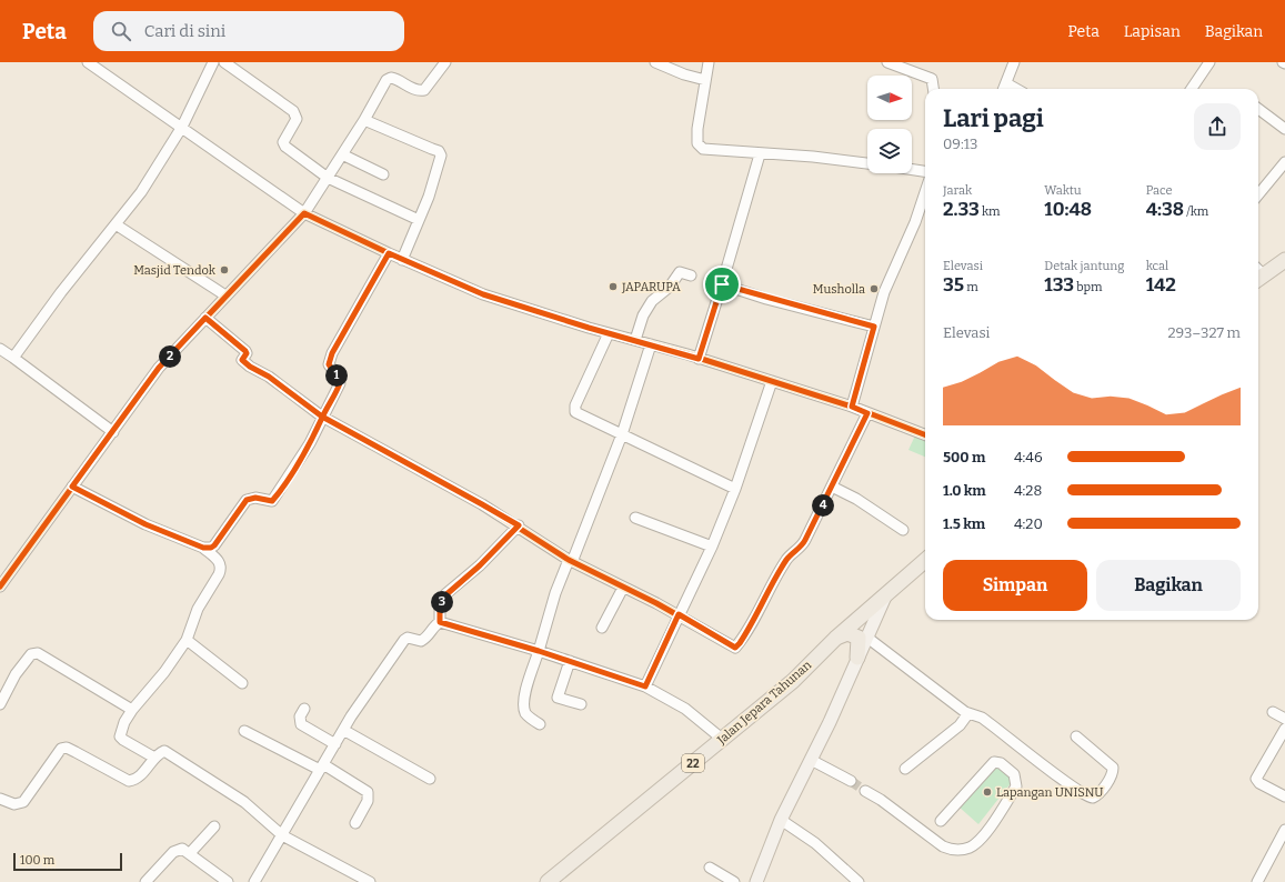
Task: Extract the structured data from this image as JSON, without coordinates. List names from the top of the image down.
{
  "streets": {
    "highway": ["Jalan Jepara Tahunan", "22"]
  },
  "crossings": [
    ["Jalan Jepara Tahunan", "22"]
  ],
  "places": [
    "Masjid Tendok",
    "JAPARUPA",
    "Musholla",
    "Lapangan UNISNU"
  ],
  "scale_bar": "100 m",
  "north": "right",
  "page": {
    "header": "Peta",
    "search": "Cari di sini",
    "nav": ["Peta", "Lapisan", "Bagikan"],
    "heading": ["Lari pagi", "09:13"],
    "stats": [
      ["Jarak", "2.33 km"],
      ["Waktu", "10:48"],
      ["Pace", "4:38 /km"],
      ["Elevasi", "35 m"],
      ["Detak jantung", "133 bpm"],
      ["kcal", "142"]
    ],
    "chart": ["Elevasi", "293–327 m"],
    "pins": [
      "2",
      "1",
      "4",
      "3"
    ],
    "list": [
      {
        "name": "500 m",
        "note": "4:46"
      },
      {
        "name": "1.0 km",
        "note": "4:28"
      },
      {
        "name": "1.5 km",
        "note": "4:20"
      }
    ],
    "buttons": ["Simpan", "Bagikan"],
    "scale": "100 m"
  }
}
